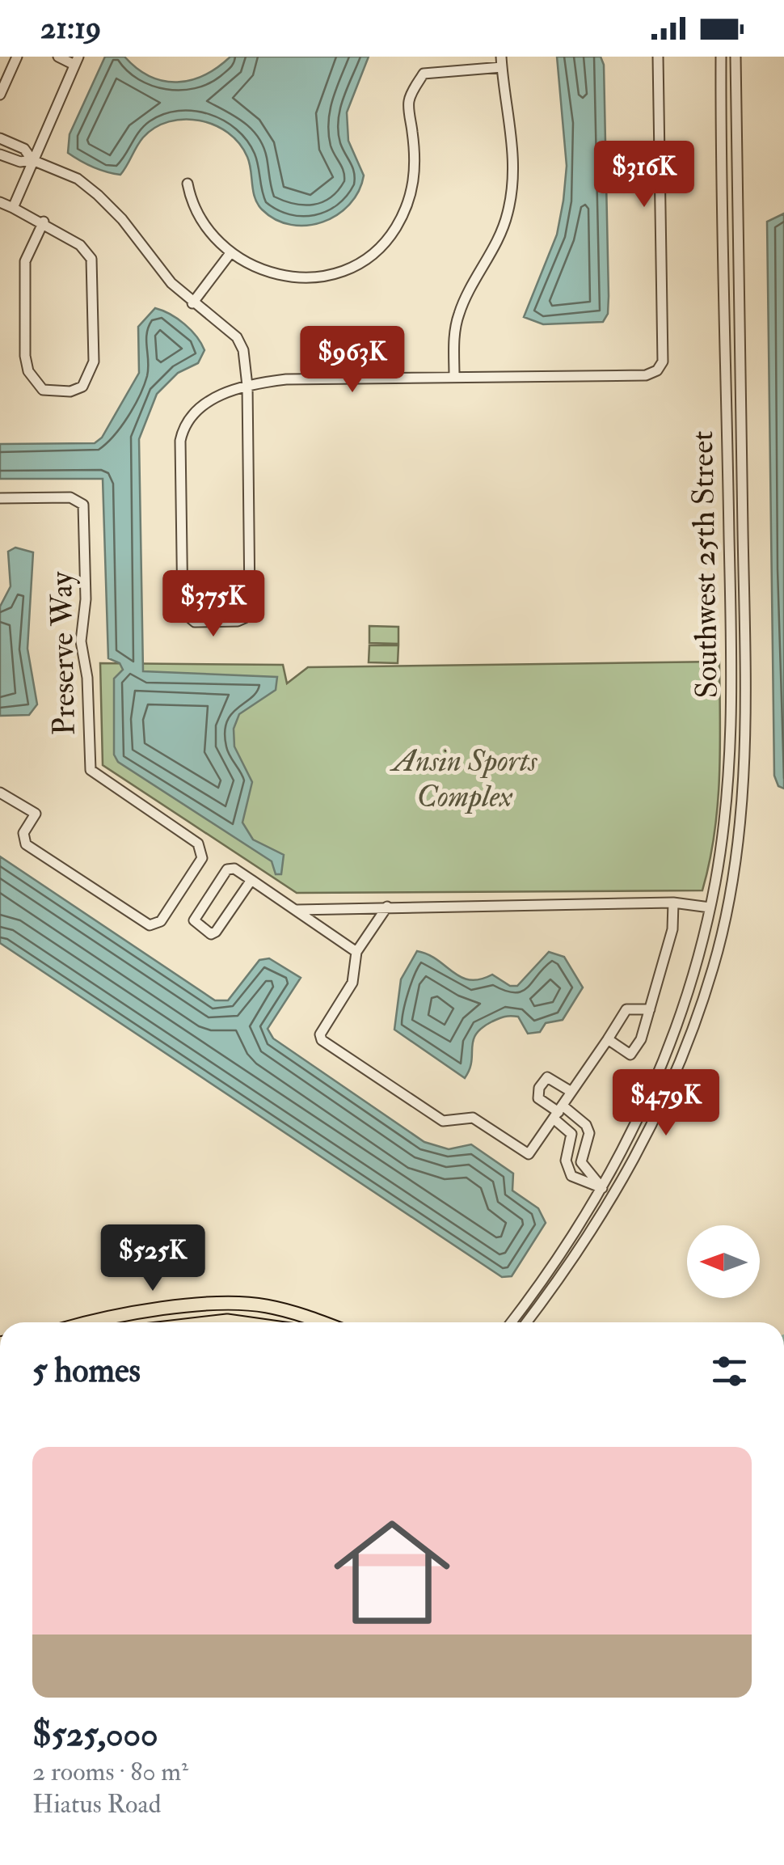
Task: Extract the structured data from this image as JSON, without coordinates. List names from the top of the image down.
{
  "streets": {
    "street": ["Southwest 25th Street", "Preserve Way"]
  },
  "parks": ["Ansin Sports Complex"],
  "north": "left",
  "page": {
    "status": "21:19",
    "price": [
      "$316K",
      "$963K",
      "$375K",
      "$479K",
      "$525K"
    ],
    "heading": "5 homes",
    "list": [
      {
        "name": "$525,000",
        "note": "2 rooms · 80 m² · Hiatus Road"
      }
    ]
  }
}
